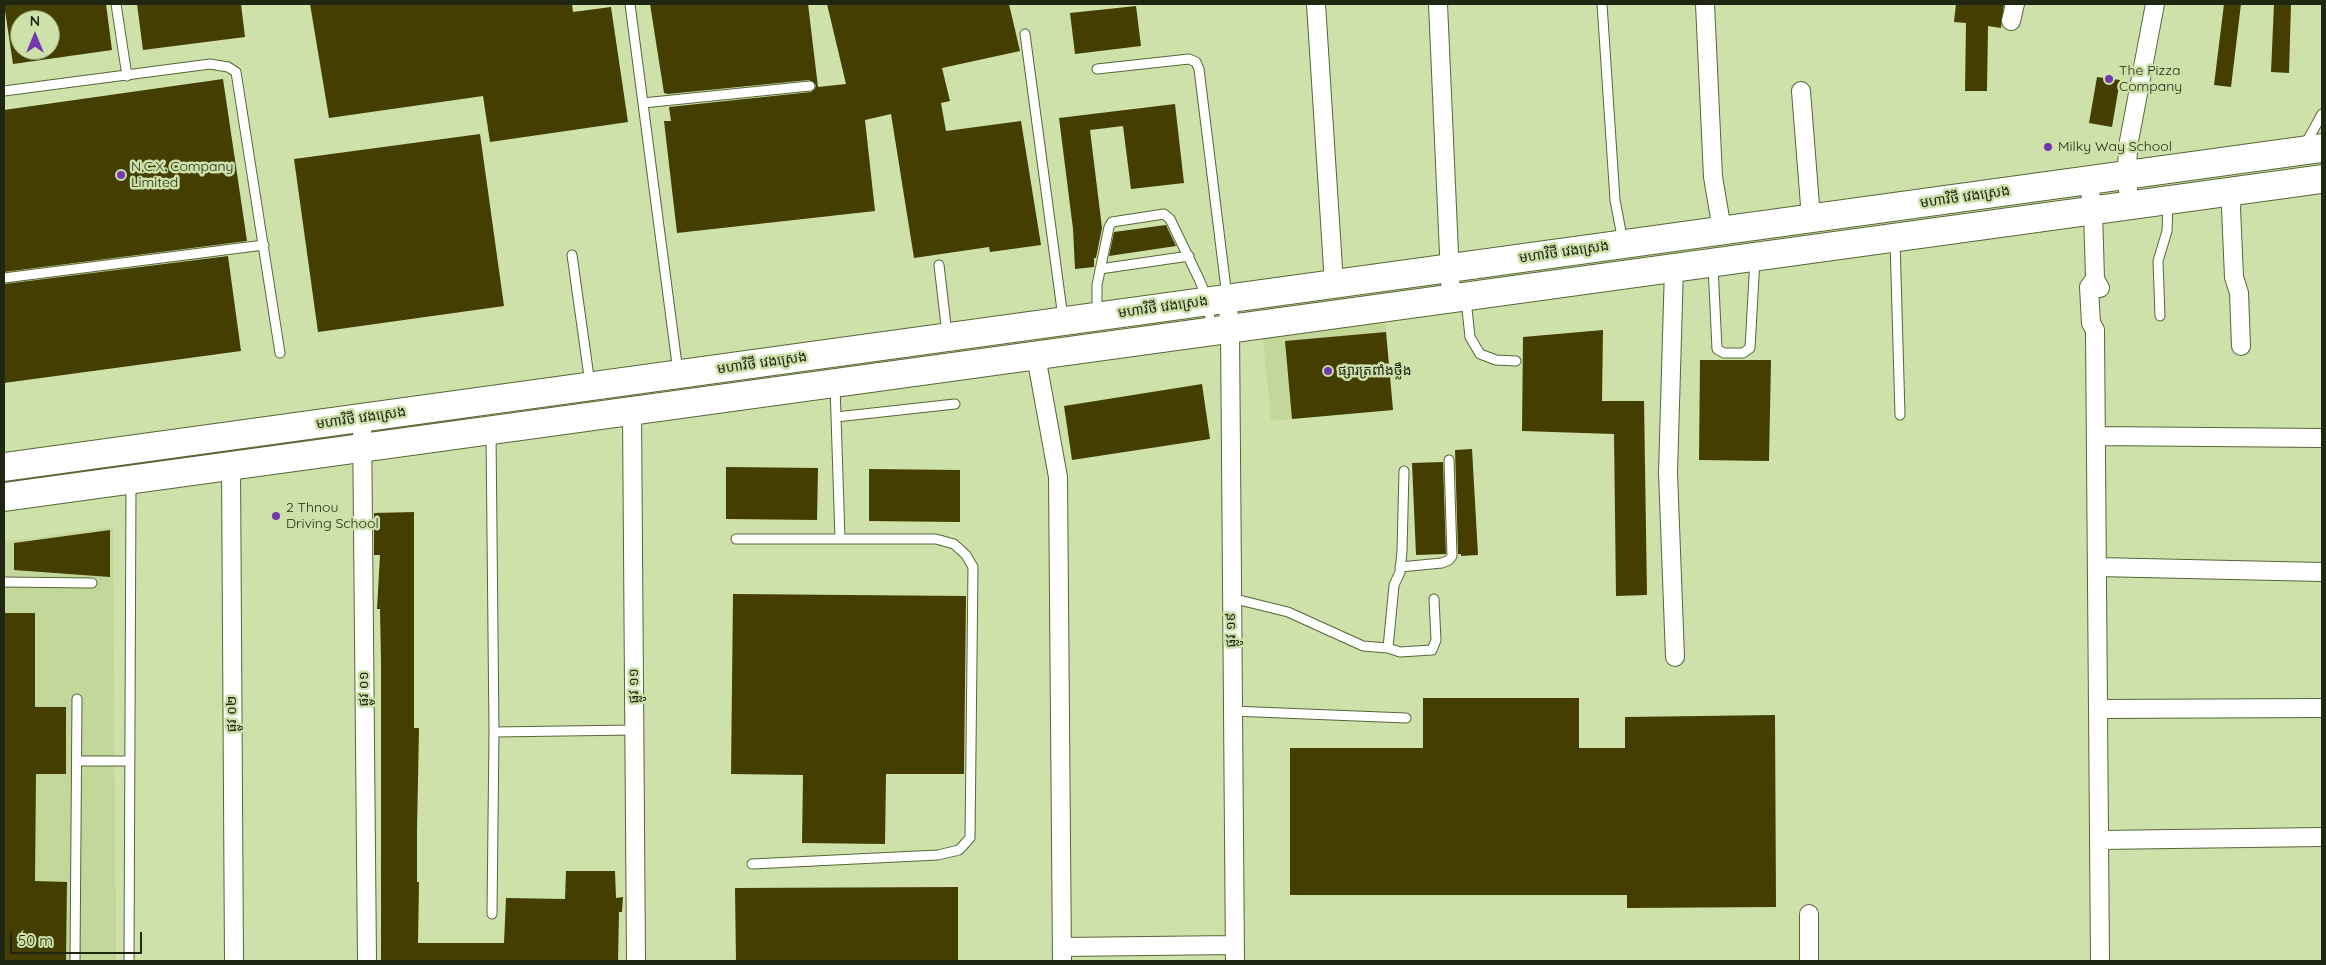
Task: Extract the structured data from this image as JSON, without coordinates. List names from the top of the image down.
{
  "streets": {
    "main road": ["មហាវិថី វេងស្រេង"],
    "street": [
      "ផ្លូវ ១៩",
      "ផ្លូវ ១១",
      "ផ្លូវ ០១",
      "ផ្លូវ ០២"
    ]
  },
  "crossings": [
    ["មហាវិថី វេងស្រេង", "ផ្លូវ ១៩"],
    ["មហាវិថី វេងស្រេង", "ផ្លូវ ០១"]
  ],
  "places": [
    "The Pizza Company",
    "Milky Way School",
    "N.C.X. Company Limited",
    "ផ្សារត្រពាំងថ្លឹង",
    "2 Thnou Driving School"
  ],
  "scale_bar": "50 m",
  "north": "top"
}
